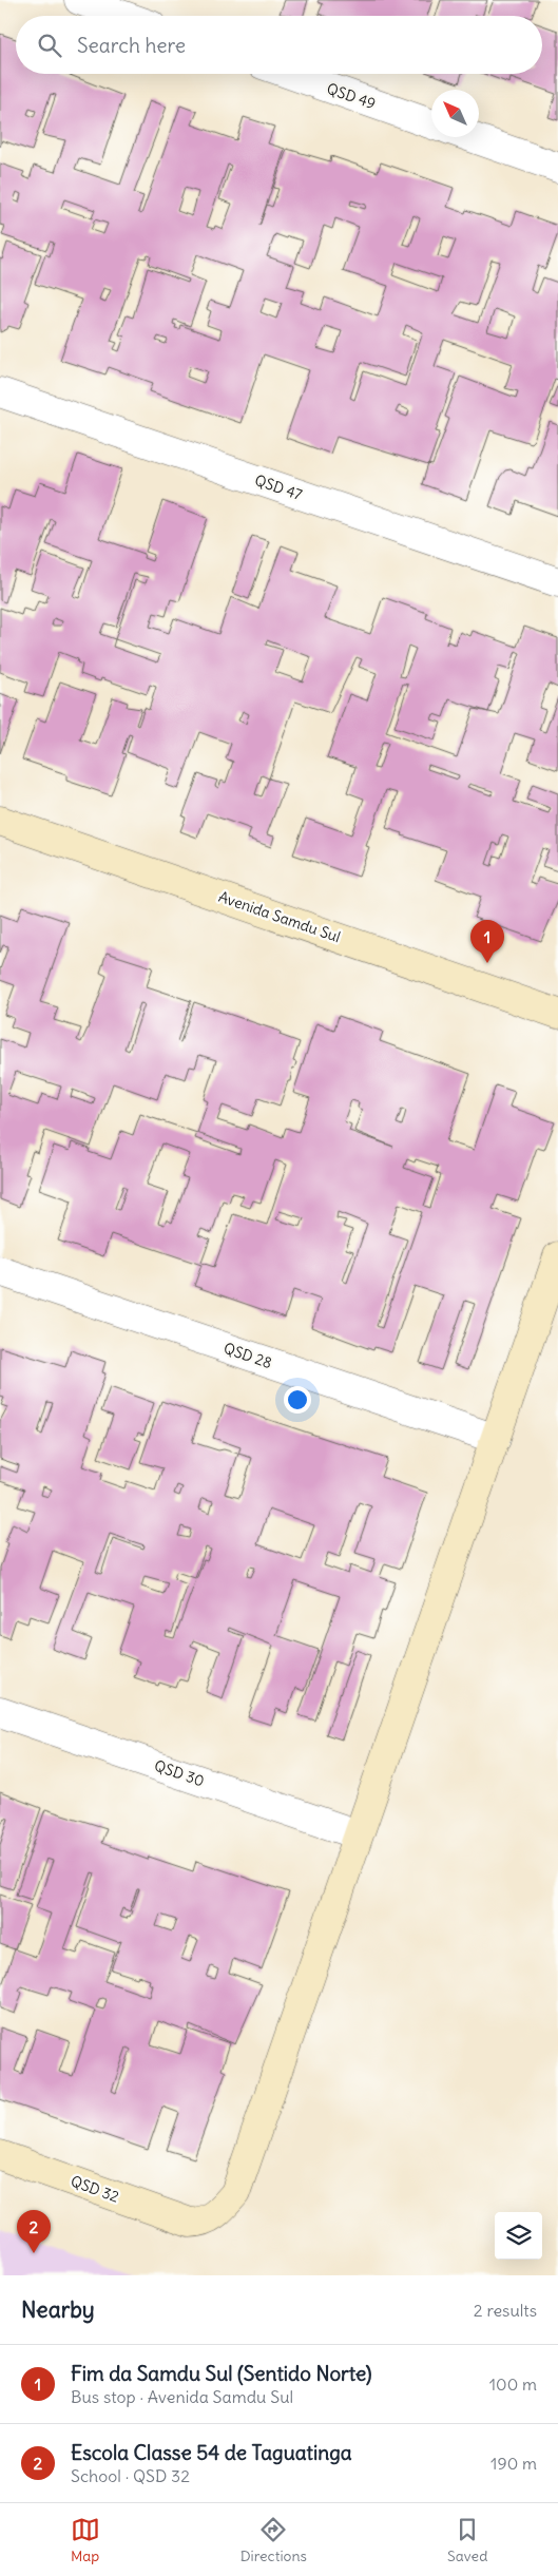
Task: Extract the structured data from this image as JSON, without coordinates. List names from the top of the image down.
{
  "streets": {
    "street": [
      "QSD 49",
      "QSD 47",
      "Avenida Samdu Sul",
      "QSD 28",
      "QSD 30",
      "QSD 32"
    ]
  },
  "crossings": [
    ["QSD 30", "QSD 32"]
  ],
  "north": "top left",
  "page": {
    "search": "Search here",
    "pins": ["1", "2"],
    "heading": ["Nearby", "2 results"],
    "list": [
      {
        "mark": "1",
        "name": "Fim da Samdu Sul (Sentido Norte)",
        "note": "Bus stop · Avenida Samdu Sul",
        "value": "100 m"
      },
      {
        "mark": "2",
        "name": "Escola Classe 54 de Taguatinga",
        "note": "School · QSD 32",
        "value": "190 m"
      }
    ],
    "nav": ["Map", "Directions", "Saved"]
  }
}
